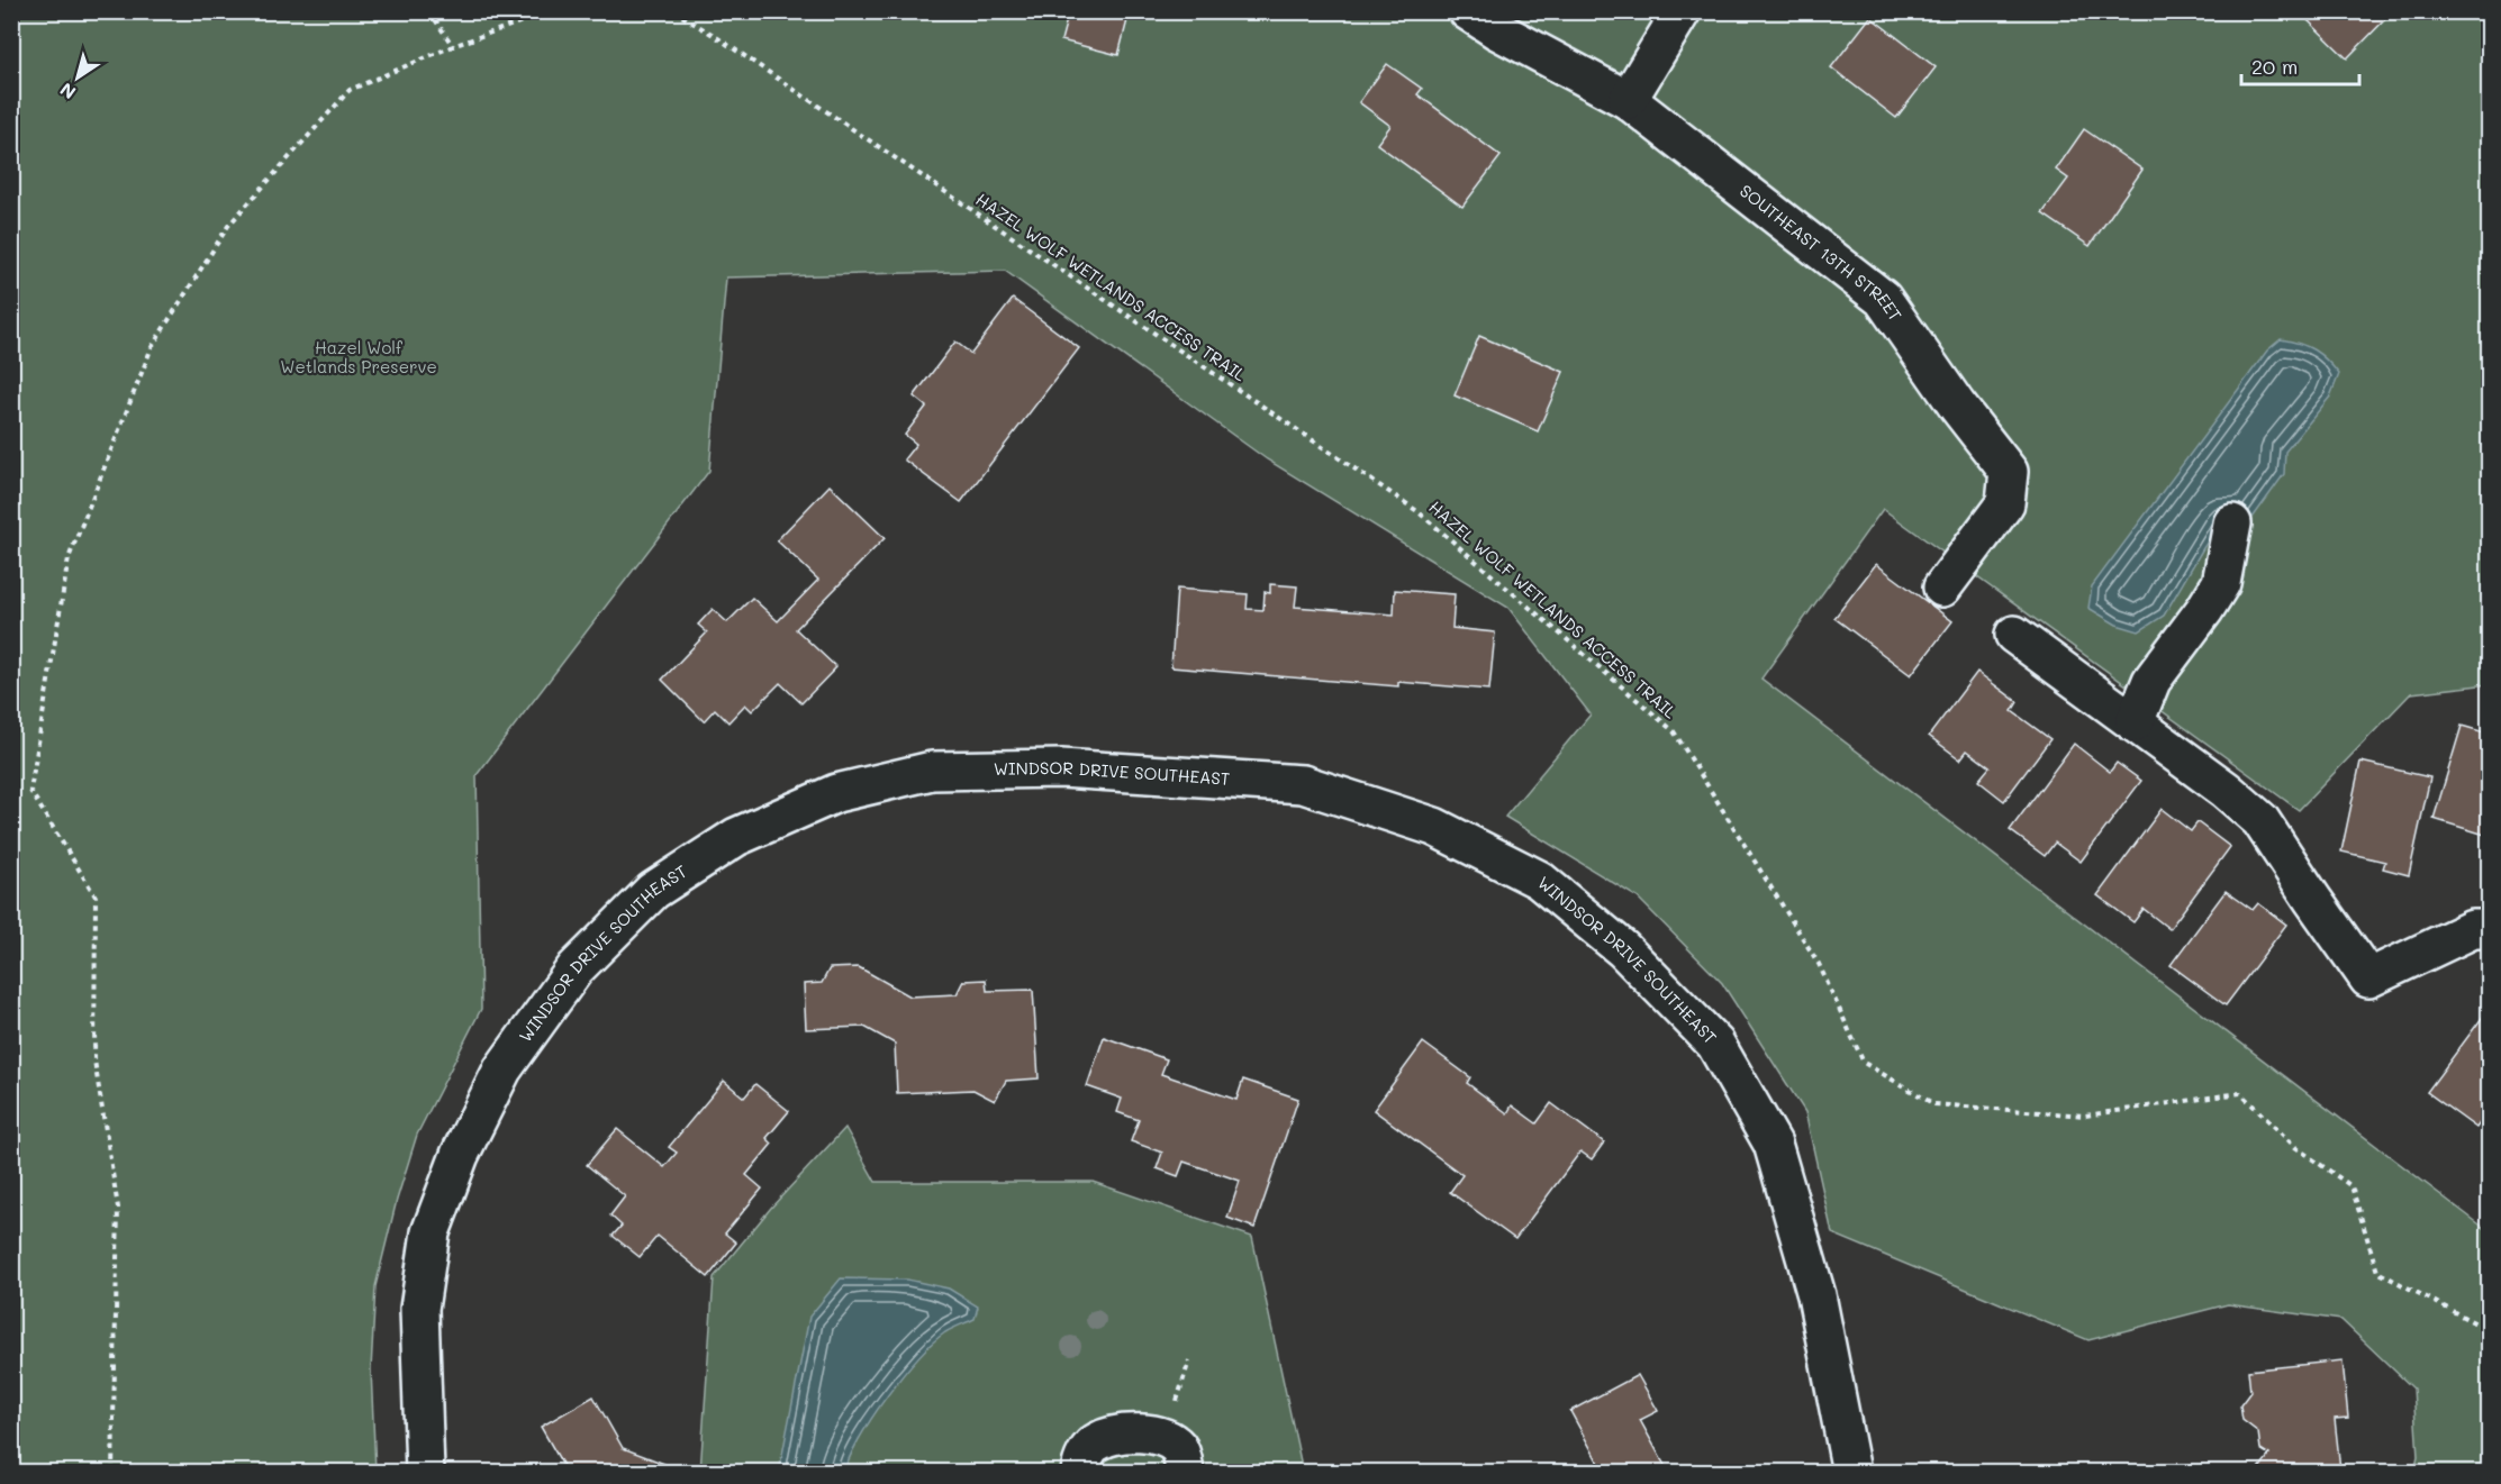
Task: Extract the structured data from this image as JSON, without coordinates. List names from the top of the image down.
{
  "streets": {
    "street": ["SOUTHEAST 13TH STREET", "WINDSOR DRIVE SOUTHEAST"],
    "path": ["HAZEL WOLF WETLANDS ACCESS TRAIL"]
  },
  "parks": ["Hazel Wolf Wetlands Preserve"],
  "scale_bar": "20 m",
  "north": "bottom left"
}
